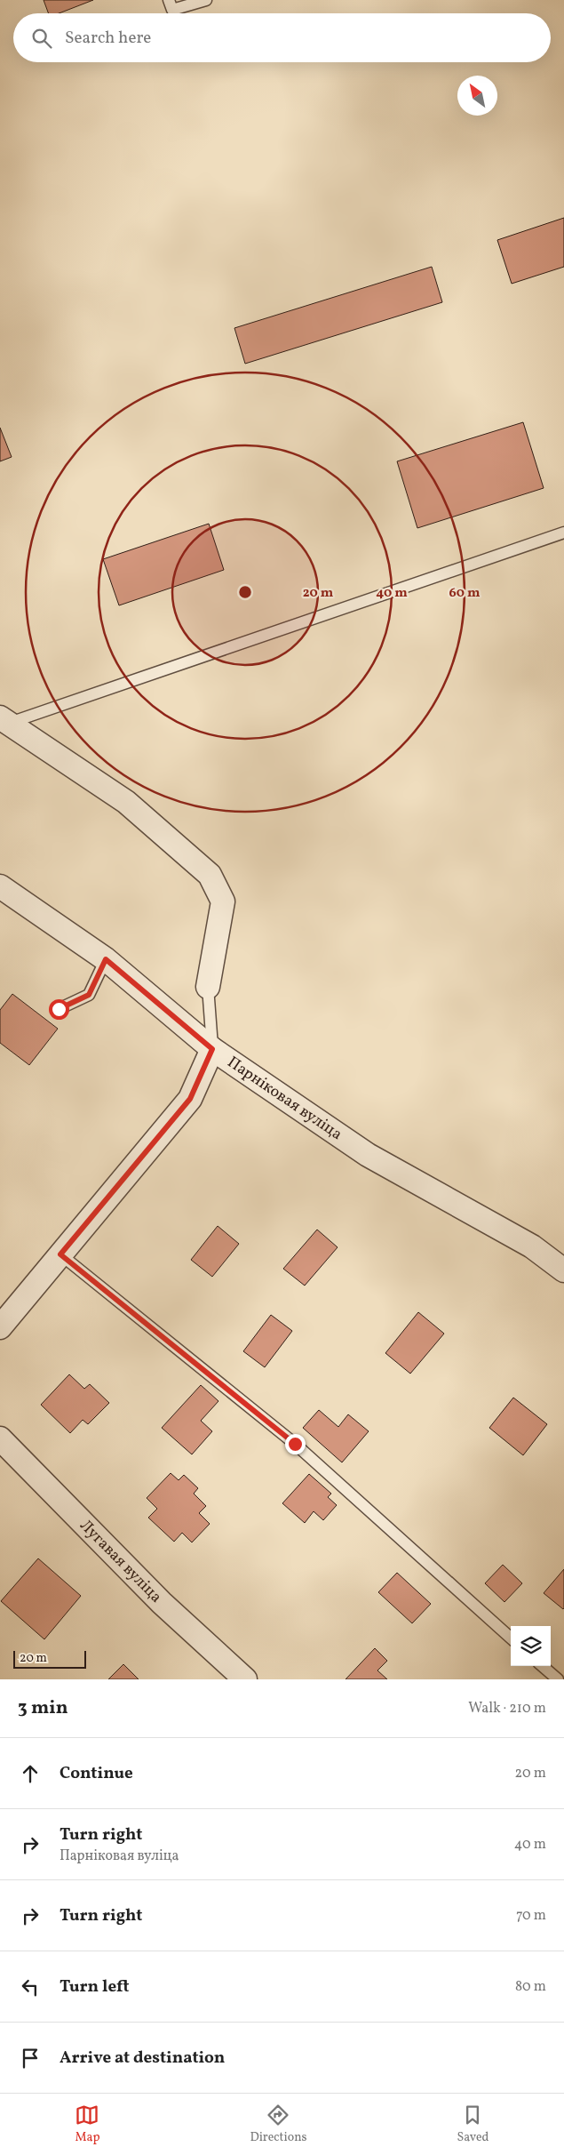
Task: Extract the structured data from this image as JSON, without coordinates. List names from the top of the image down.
{
  "streets": {
    "street": ["Парніковая вуліца", "Лугавая вуліца"]
  },
  "scale_bar": "20 m",
  "north": "top left",
  "page": {
    "search": "Search here",
    "scale": "20 m",
    "heading": ["3 min", "Walk · 210 m"],
    "list": [
      ["Continue", "20 m"],
      ["Turn right", "Парніковая вуліца", "40 m"],
      ["Turn right", "70 m"],
      ["Turn left", "80 m"],
      "Arrive at destination"
    ],
    "nav": ["Map", "Directions", "Saved"]
  },
  "rings": ["20 m", "40 m", "60 m"]
}
